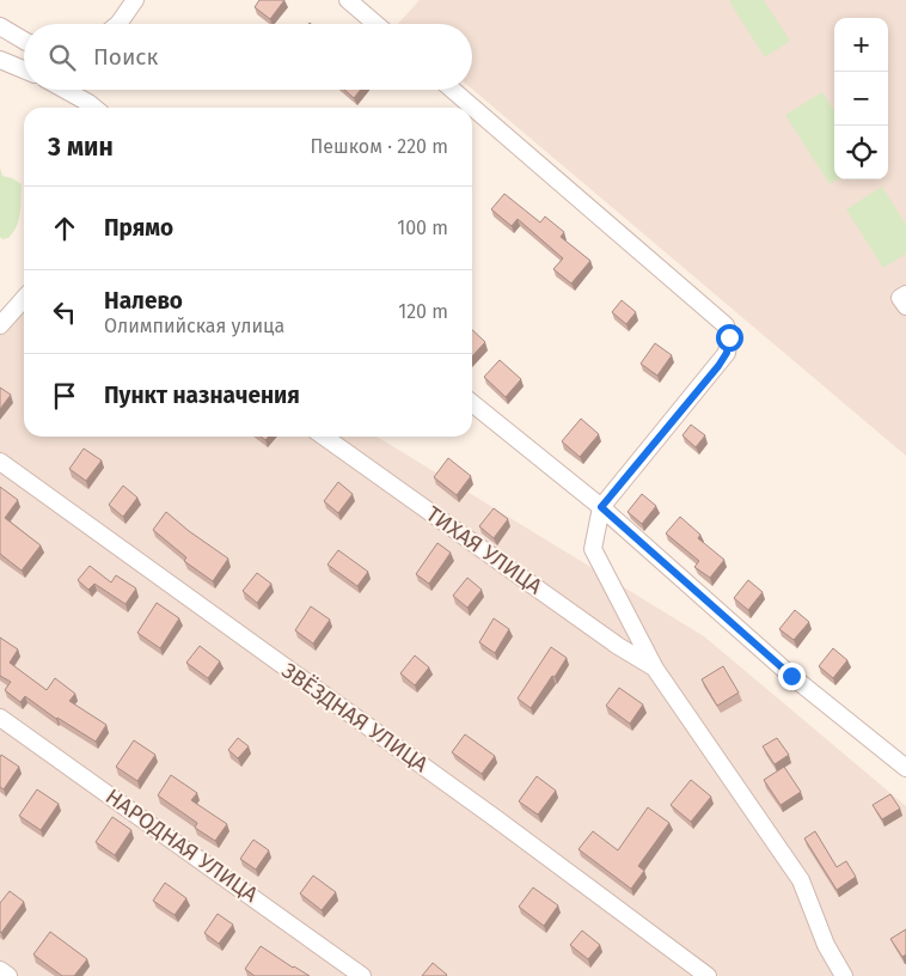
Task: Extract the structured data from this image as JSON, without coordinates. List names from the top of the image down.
{
  "streets": {
    "street": ["ТИХАЯ УЛИЦА", "ЗВЁЗДНАЯ УЛИЦА", "НАРОДНАЯ УЛИЦА"]
  },
  "page": {
    "map_buttons": ["+", "−"],
    "search": "Поиск",
    "heading": ["3 мин", "Пешком · 220 m"],
    "list": [
      ["Прямо", "100 m"],
      ["Налево", "Олимпийская улица", "120 m"],
      "Пункт назначения"
    ]
  }
}
